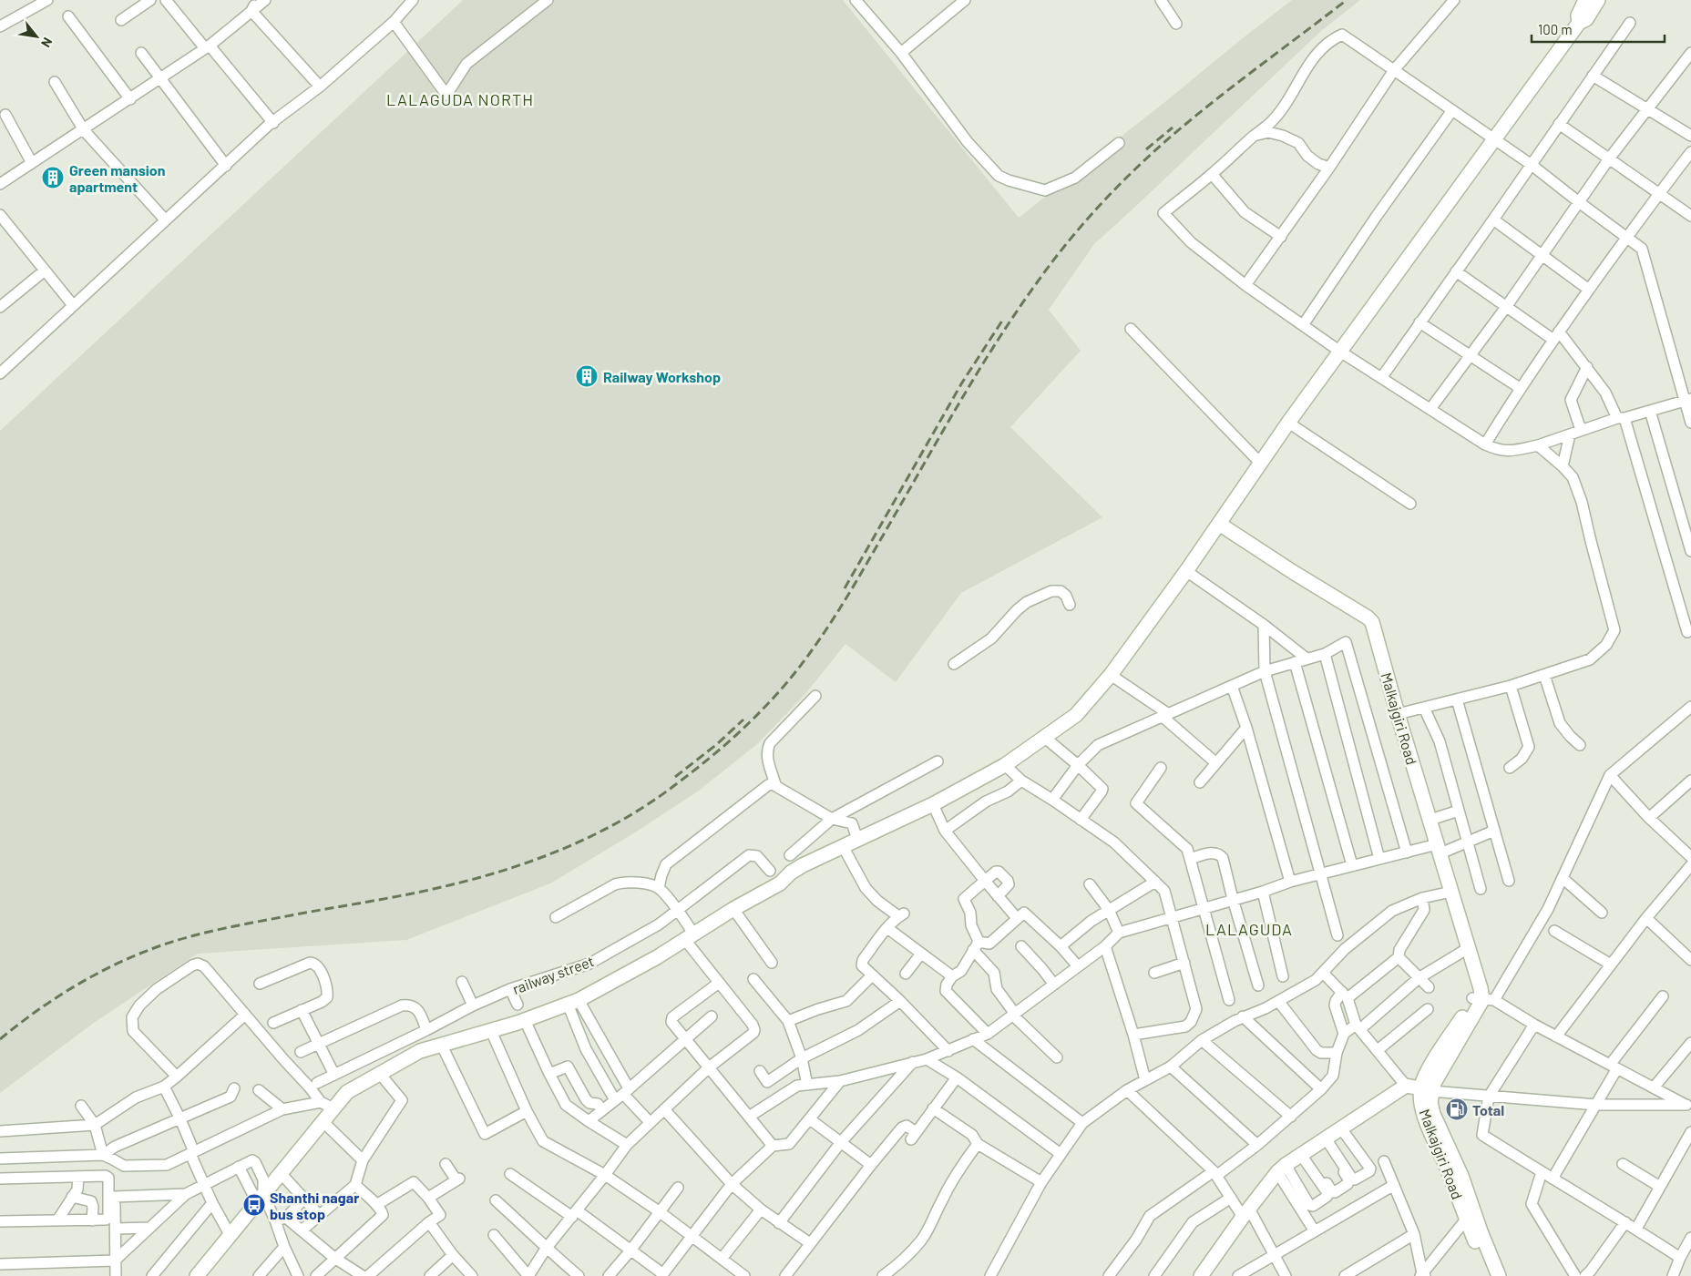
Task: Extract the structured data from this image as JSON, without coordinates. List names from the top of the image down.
{
  "streets": {
    "main road": ["Malkajgiri Road"],
    "street": ["railway street"]
  },
  "districts": ["LALAGUDA NORTH", "LALAGUDA"],
  "places": {
    "building": ["Green mansion apartment", "Railway Workshop"],
    "fuel station": ["Total"],
    "bus stop": ["Shanthi nagar bus stop"]
  },
  "scale_bar": "100 m",
  "north": "bottom right"
}
